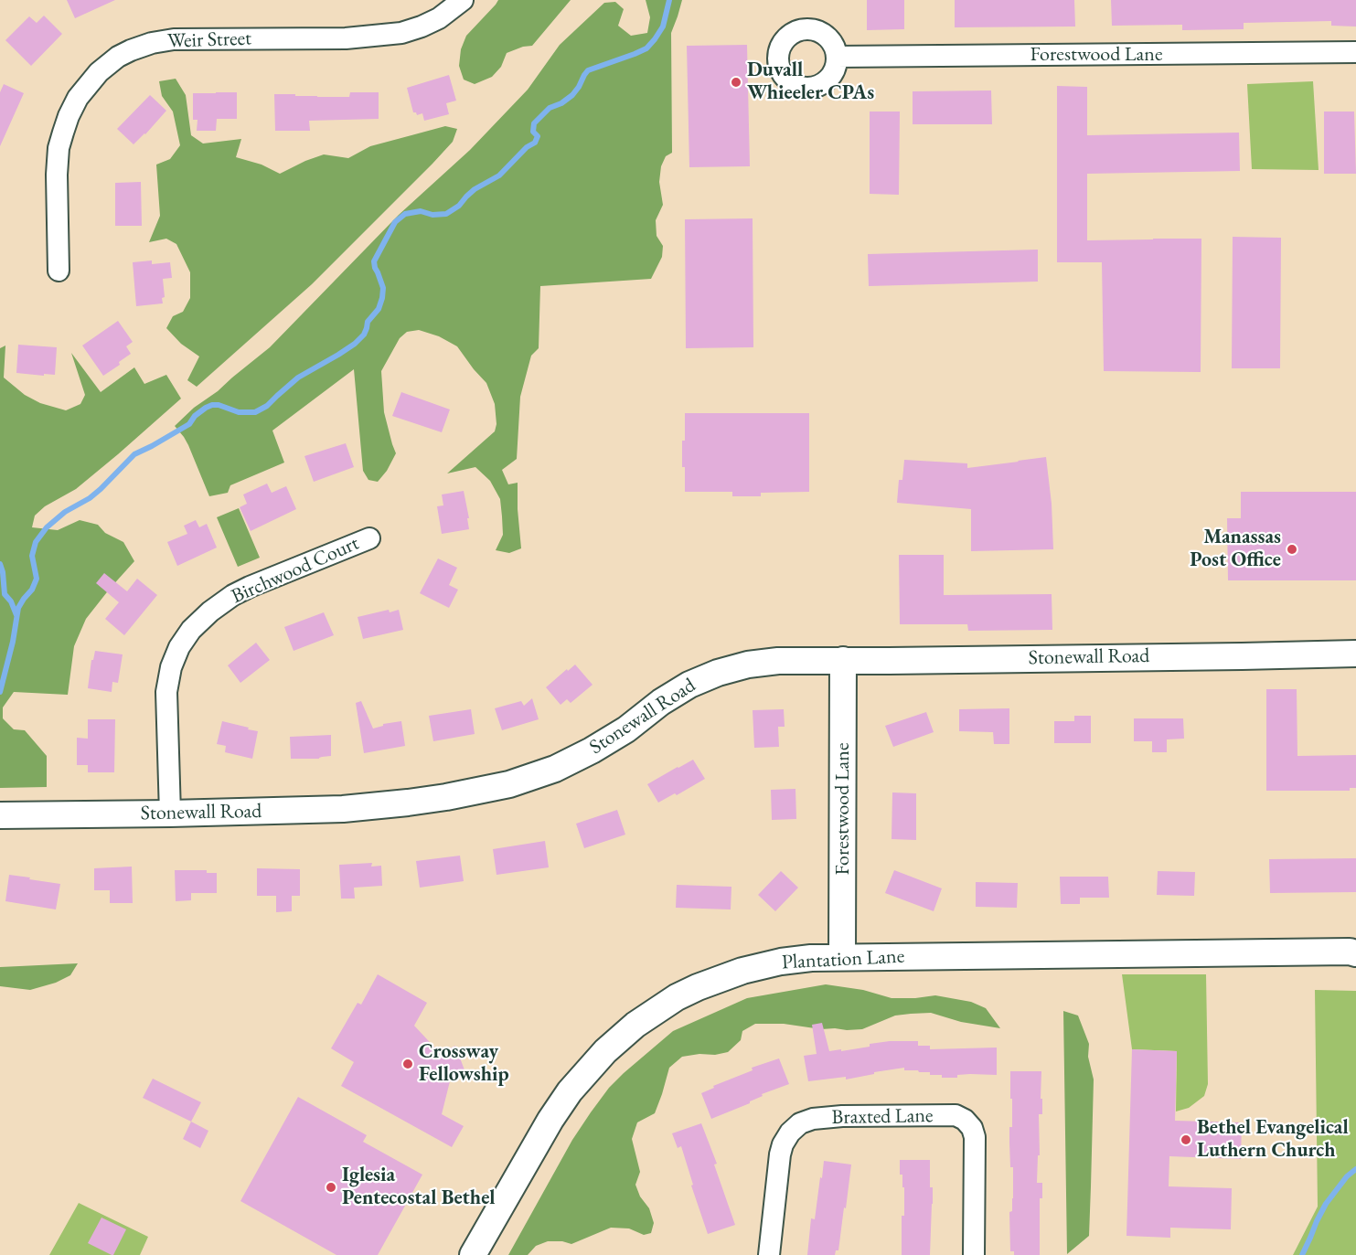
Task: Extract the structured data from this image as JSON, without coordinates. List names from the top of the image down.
{
  "streets": {
    "street": [
      "Weir Street",
      "Forestwood Lane",
      "Birchwood Court",
      "Stonewall Road",
      "Plantation Lane",
      "Braxted Lane"
    ]
  },
  "crossings": [
    ["Forestwood Lane", "Stonewall Road"],
    ["Forestwood Lane", "Plantation Lane"],
    ["Birchwood Court", "Stonewall Road"]
  ],
  "places": [
    "Duvall Whieeler CPAs",
    "Manassas Post Office",
    "Crossway Fellowship",
    "Bethel Evangelical Luthern Church",
    "Iglesia Pentecostal Bethel"
  ]
}
